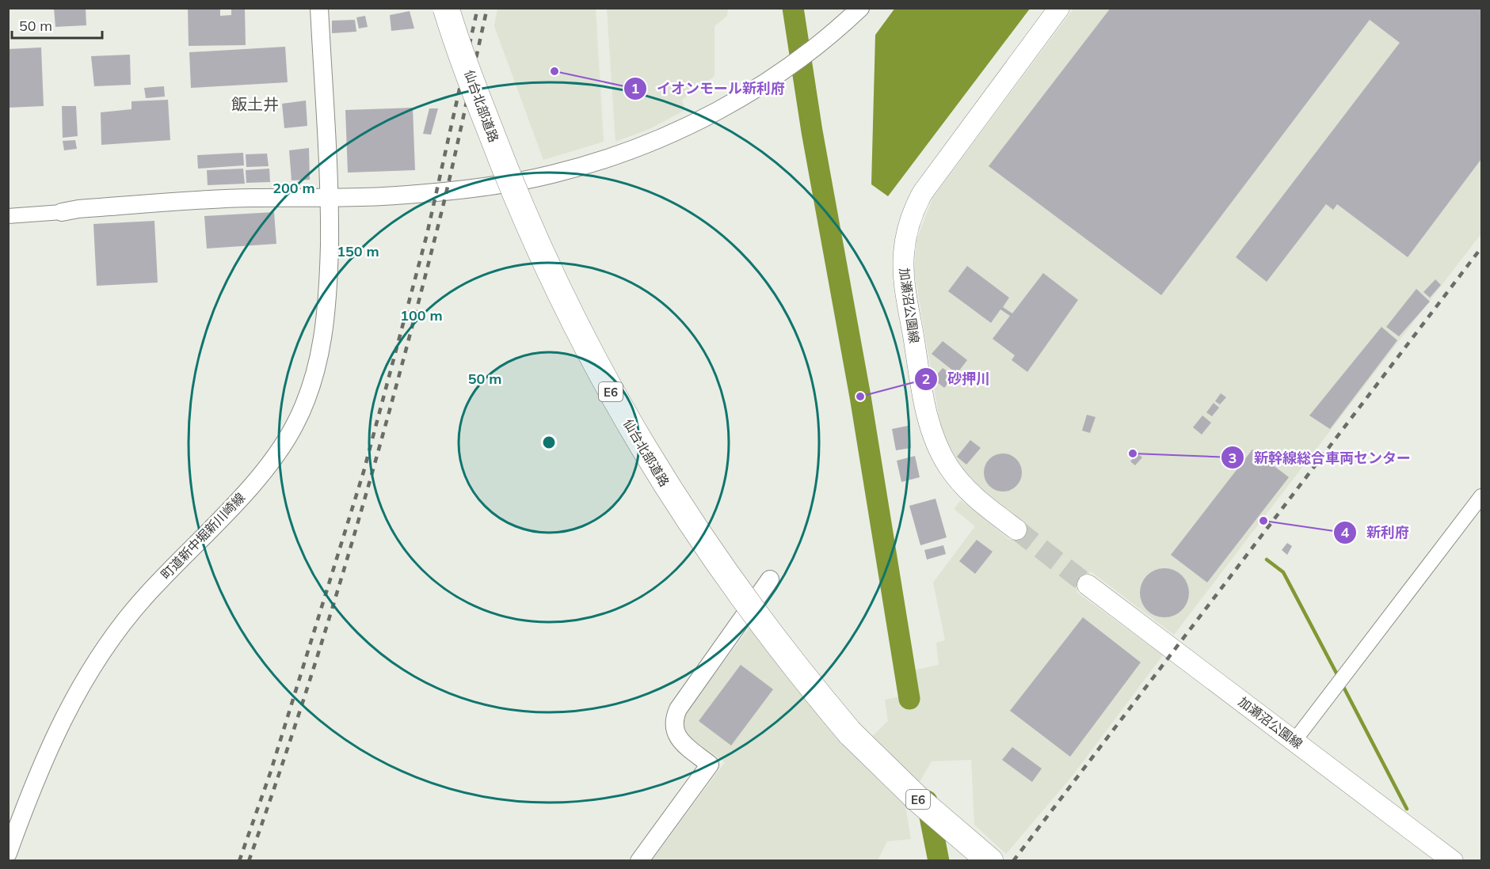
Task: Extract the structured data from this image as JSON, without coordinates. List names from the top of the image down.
{
  "streets": {
    "highway": ["仙台北部道路", "E6"],
    "main road": ["加瀬沼公園線"],
    "street": ["町道新中堀新川崎線"]
  },
  "districts": ["飯土井"],
  "places": [
    "イオンモール新利府",
    "砂押川",
    "新幹線総合車両センター",
    "新利府"
  ],
  "scale_bar": "50 m",
  "rings": [
    "200 m",
    "150 m",
    "100 m",
    "50 m"
  ]
}
